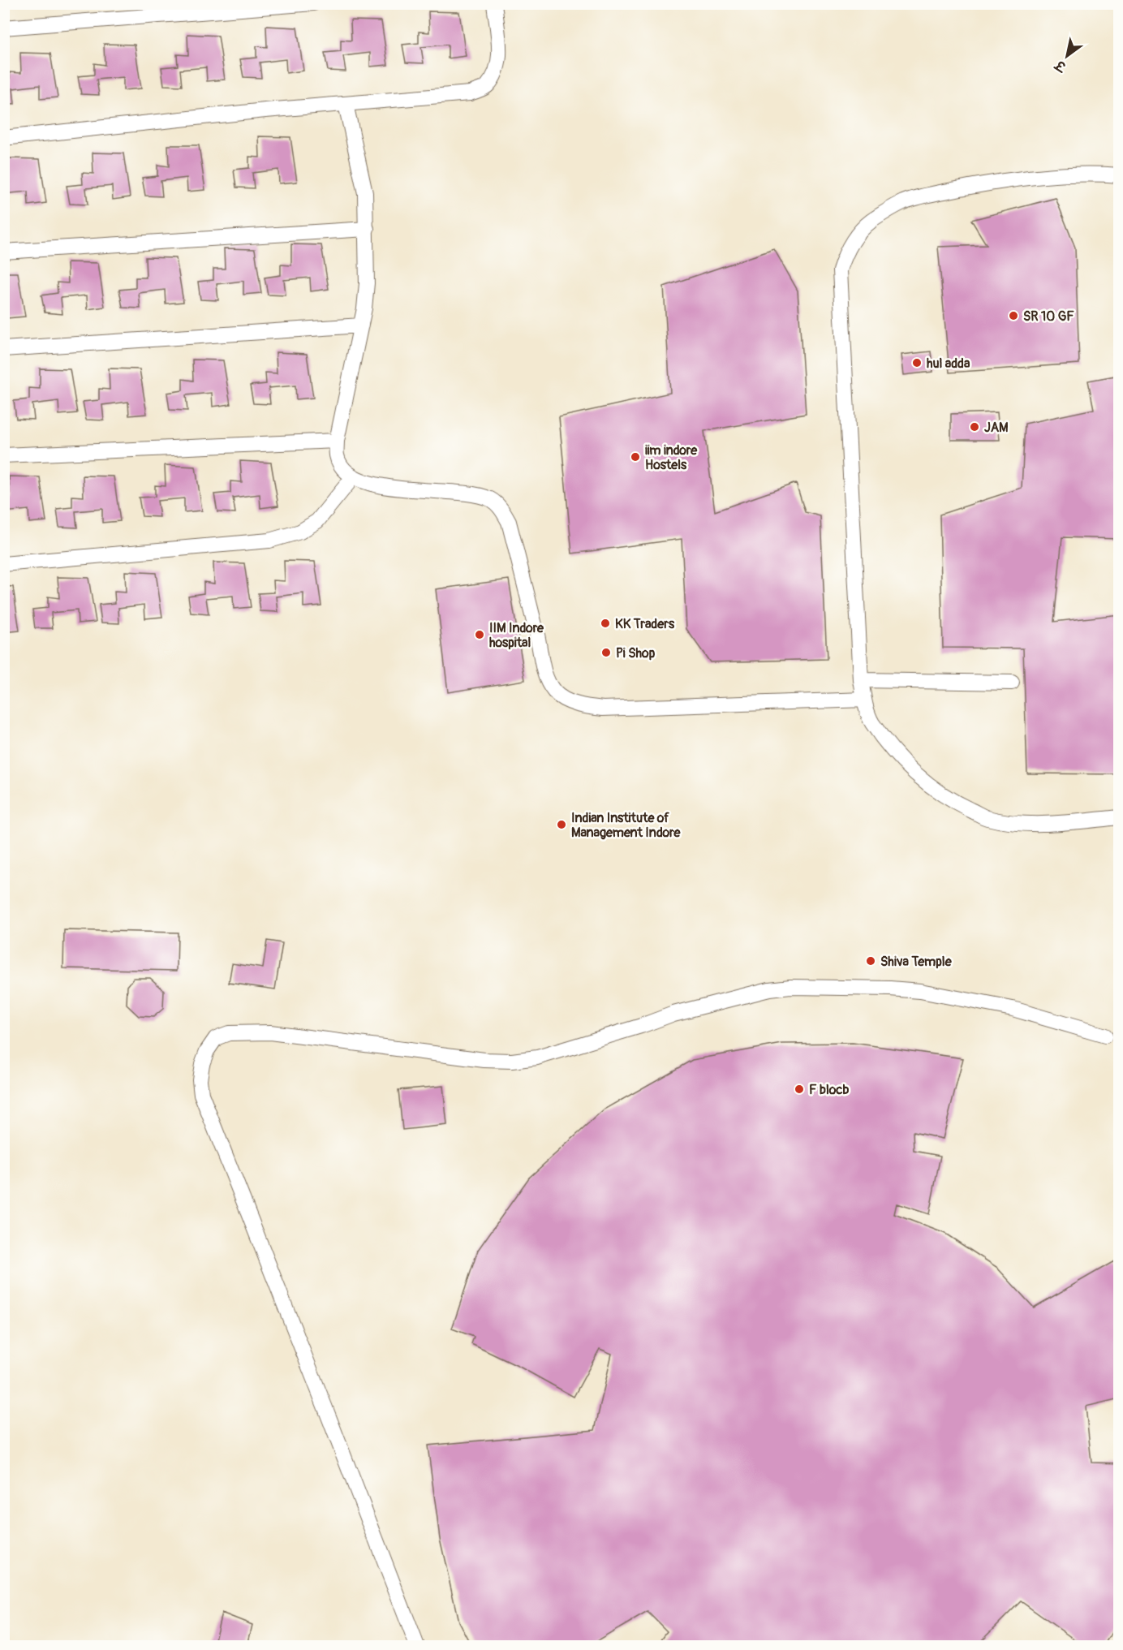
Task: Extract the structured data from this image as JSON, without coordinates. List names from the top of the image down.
{
  "places": [
    "SR 10 GF",
    "hul adda",
    "JAM",
    "iim indore Hostels",
    "KK Traders",
    "IIM Indore hospital",
    "Pi Shop",
    "Indian Institute of Management Indore",
    "Shiva Temple",
    "F blocb"
  ],
  "north": "bottom left"
}
